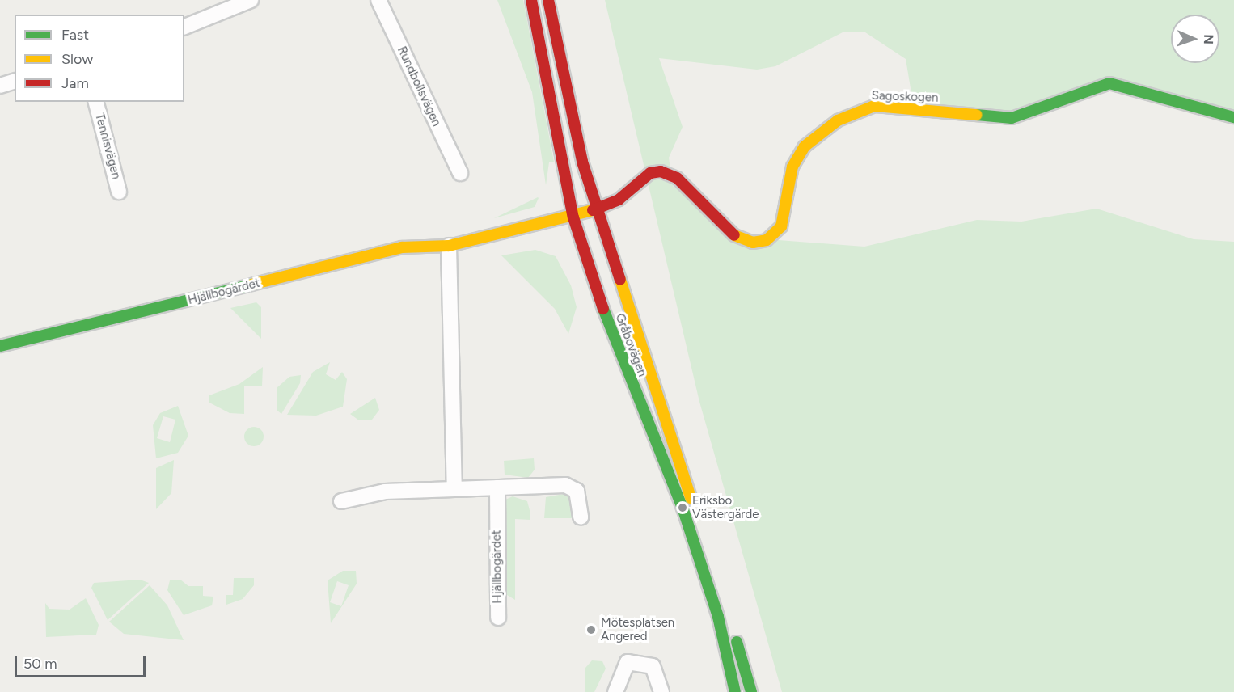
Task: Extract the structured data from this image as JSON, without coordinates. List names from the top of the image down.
{
  "streets": {
    "main road": ["Sagoskogen", "Hjällbogärdet", "Gråbovägen"],
    "street": ["Rundbollsvägen", "Tennisvägen"]
  },
  "crossings": [
    ["Sagoskogen", "Hjällbogärdet"],
    ["Sagoskogen", "Gråbovägen"],
    ["Hjällbogärdet", "Gråbovägen"]
  ],
  "places": ["Eriksbo Västergärde", "Mötesplatsen Angered"],
  "legend": ["Fast", "Slow", "Jam"],
  "scale_bar": "50 m",
  "north": "right"
}
